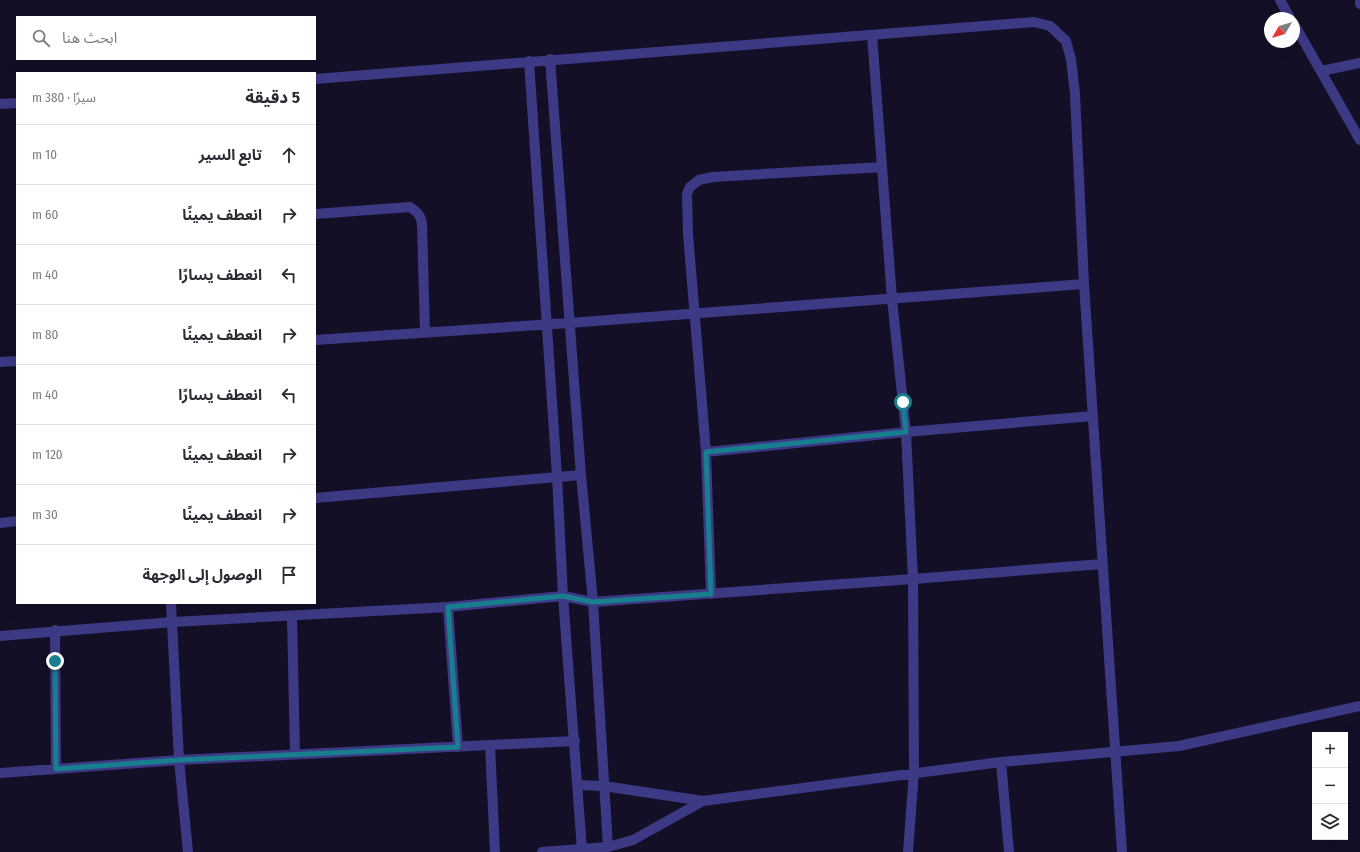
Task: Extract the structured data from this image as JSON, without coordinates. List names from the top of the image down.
{
  "north": "bottom left",
  "page": {
    "search": "ابحث هنا",
    "heading": ["5 دقيقة", "سيرًا · 380 m"],
    "list": [
      ["تابع السير", "10 m"],
      ["انعطف يمينًا", "60 m"],
      ["انعطف يسارًا", "40 m"],
      ["انعطف يمينًا", "80 m"],
      ["انعطف يسارًا", "40 m"],
      ["انعطف يمينًا", "120 m"],
      ["انعطف يمينًا", "30 m"],
      "الوصول إلى الوجهة"
    ],
    "map_buttons": ["+", "−"]
  }
}
